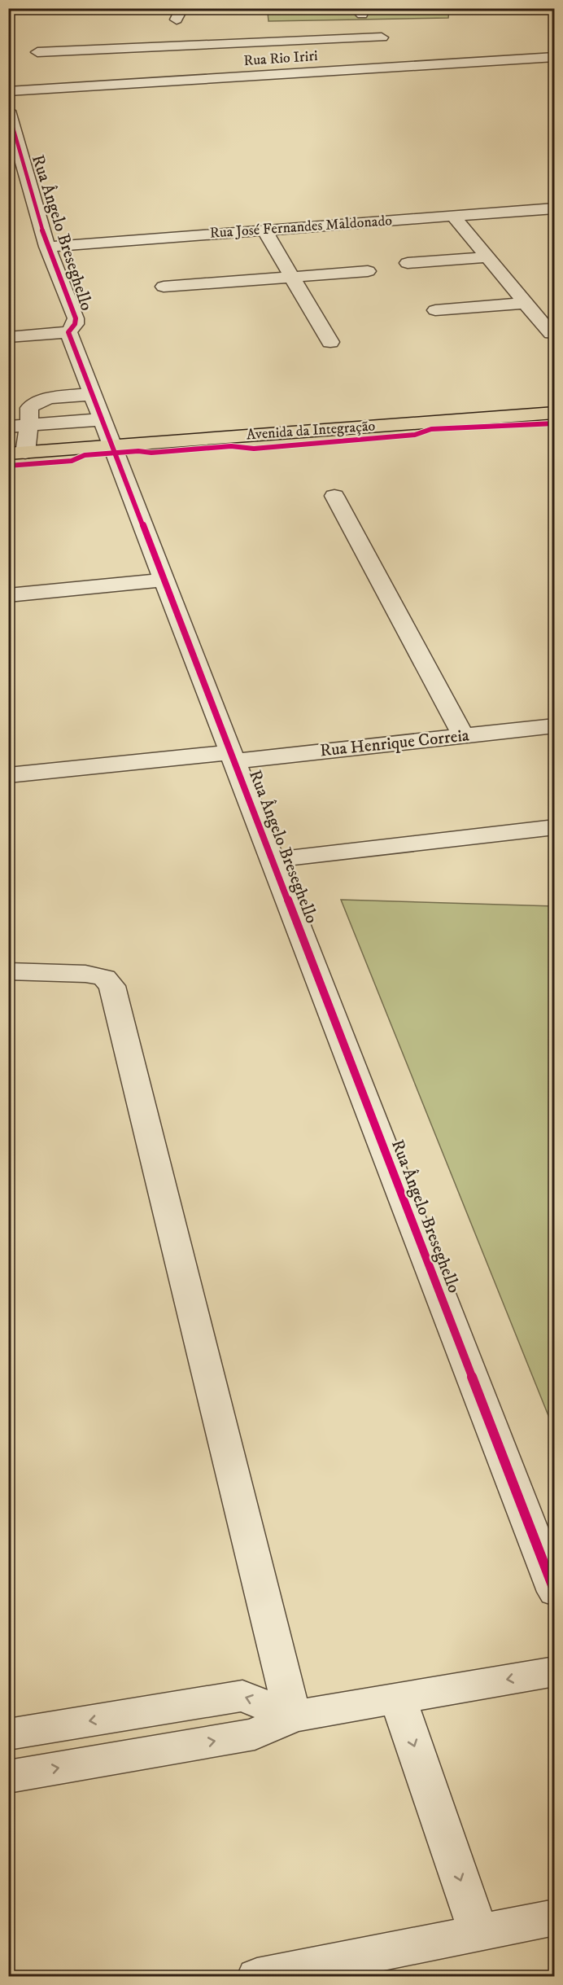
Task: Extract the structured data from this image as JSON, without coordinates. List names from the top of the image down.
{
  "streets": {
    "main road": ["Avenida da Integração"],
    "street": [
      "Rua Rio Iriri",
      "Rua José Fernandes Maldonado",
      "Rua Ângelo Breseghello",
      "Rua Henrique Correia"
    ]
  },
  "crossings": [
    ["Rua José Fernandes Maldonado", "Rua Ângelo Breseghello"],
    ["Rua Ângelo Breseghello", "Avenida da Integração"],
    ["Rua Ângelo Breseghello", "Rua Henrique Correia"]
  ]
}
